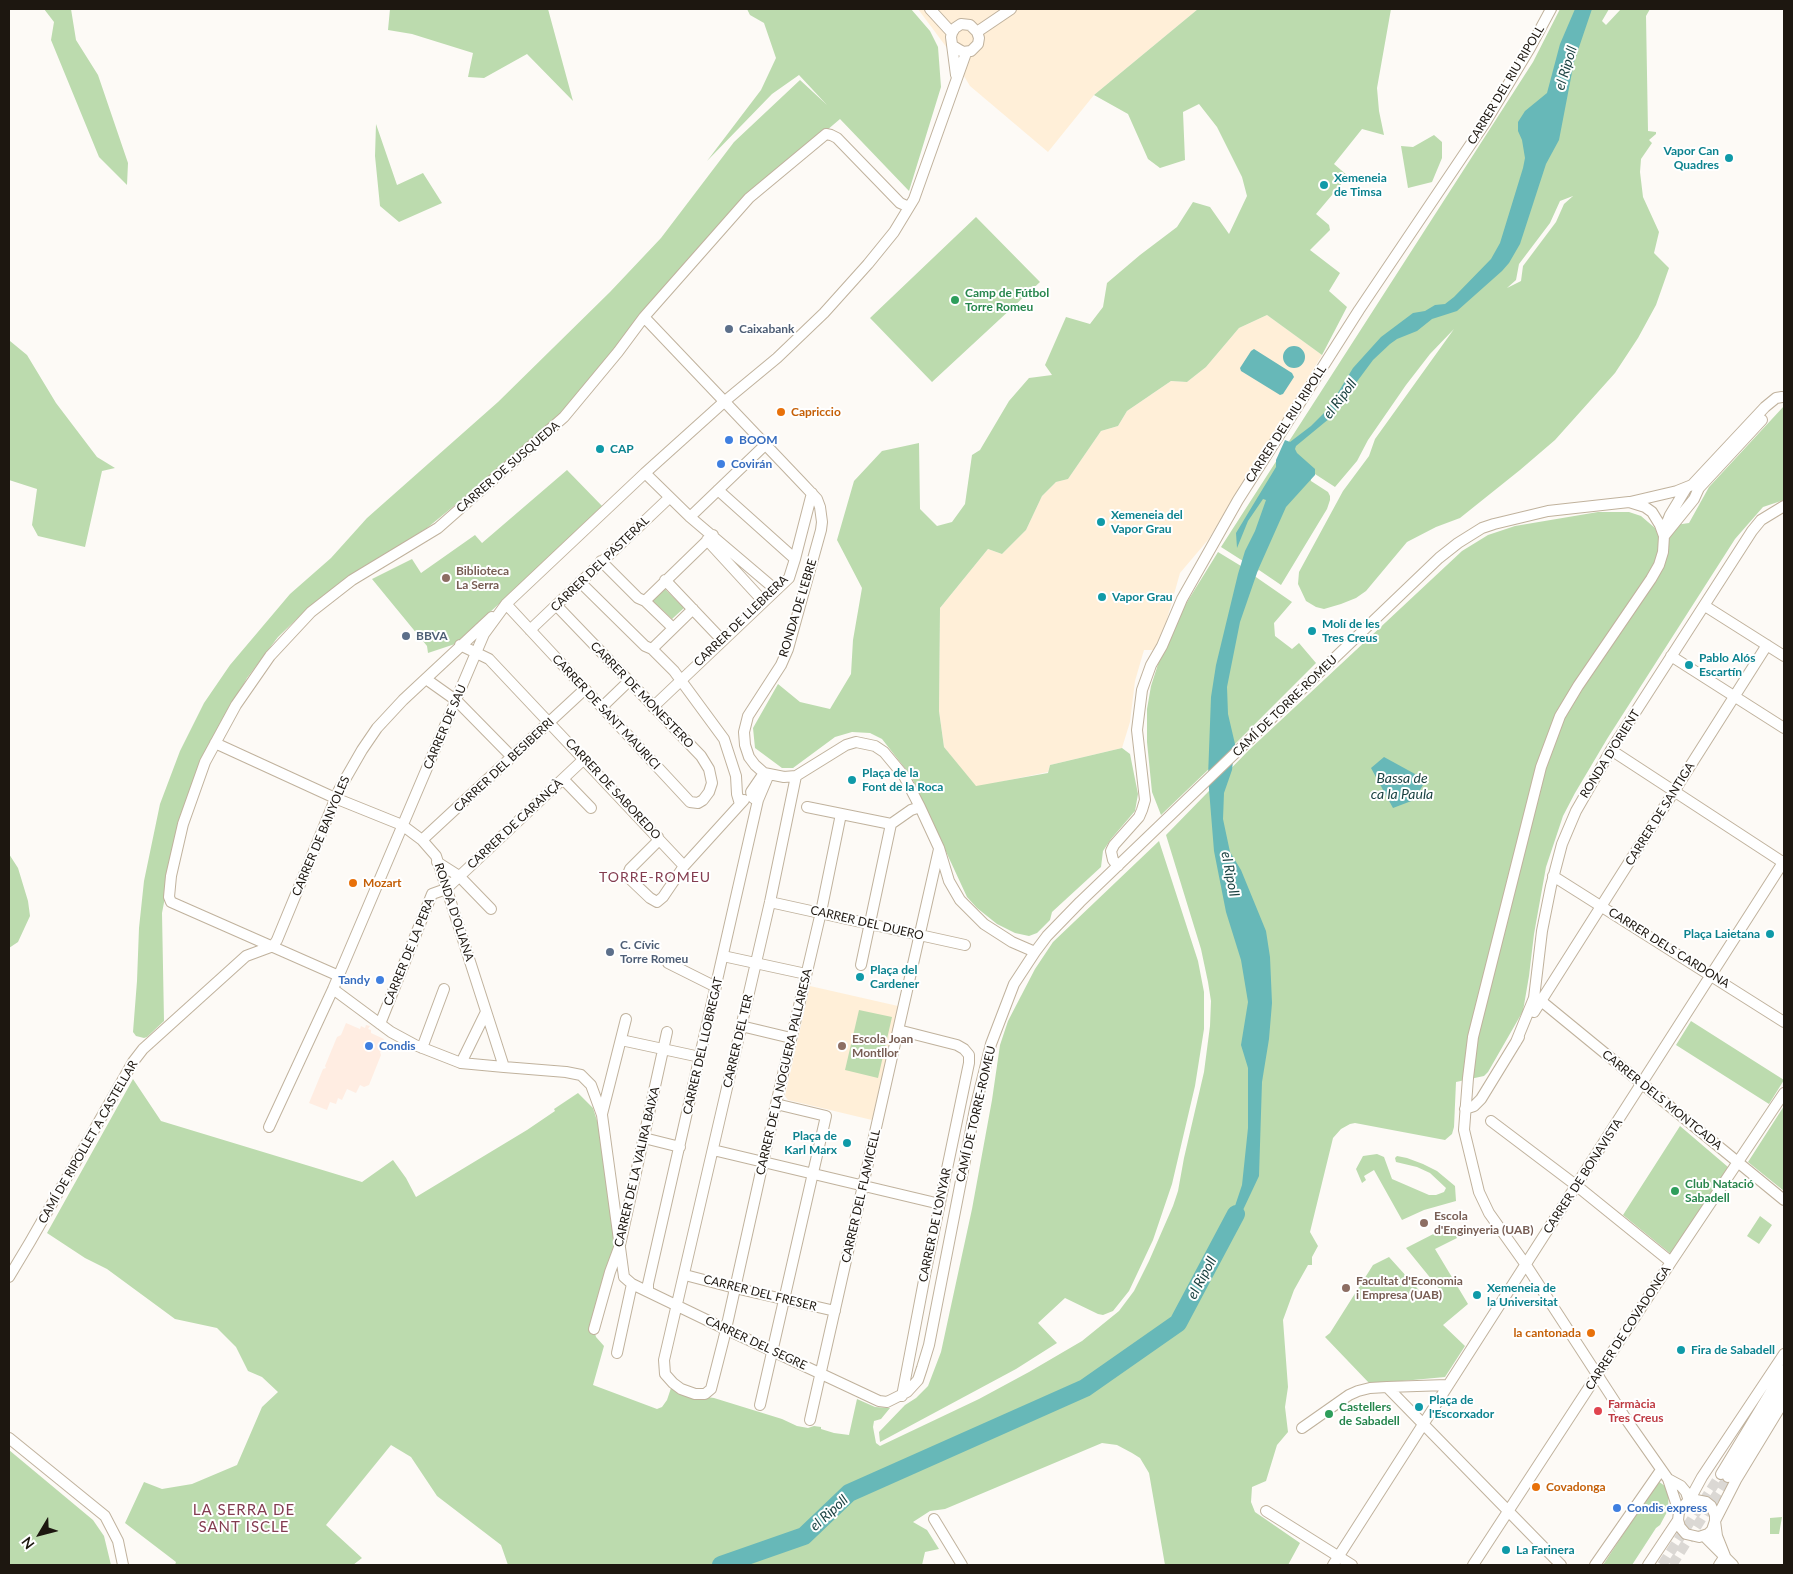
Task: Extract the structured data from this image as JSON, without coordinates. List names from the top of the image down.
{
  "streets": {
    "street": [
      "CARRER DEL RIU RIPOLL",
      "CARRER DE SUSQUEDA",
      "CARRER DEL PASTERAL",
      "RONDA DE L'EBRE",
      "CARRER DE LLEBRERA",
      "CARRER DE MONESTERO",
      "CAMÍ DE TORRE-ROMEU",
      "CARRER DE SANT MAURICI",
      "CARRER DE SAU",
      "RONDA D'ORIENT",
      "CARRER DEL BESIBERRI",
      "CARRER DE SABOREDO",
      "CARRER DE SANTIGA",
      "CARRER DE CARANÇÀ",
      "CARRER DE BANYOLES",
      "RONDA D'OLIANA",
      "CARRER DEL DUERO",
      "CARRER DELS CARDONA",
      "CARRER DE LA PERA",
      "CARRER DEL TER",
      "CARRER DEL LLOBREGAT",
      "CARRER DE LA NOGUERA PALLARESA",
      "CARRER DELS MONTCADA",
      "CAMÍ DE RIPOLLET A CASTELLAR",
      "CARRER DE LA VALIRA BAIXA",
      "CARRER DE BONAVISTA",
      "CARRER DEL FLAMICELL",
      "CARRER DE L'ONYAR",
      "CARRER DEL FRESER",
      "CARRER DE COVADONGA",
      "CARRER DEL SEGRE"
    ]
  },
  "crossings": [
    ["CARRER DEL RIU RIPOLL", "CAMÍ DE TORRE-ROMEU"],
    ["CARRER DE SUSQUEDA", "RONDA DE L'EBRE"],
    ["CARRER DE SUSQUEDA", "CARRER DE SAU"],
    ["CARRER DE SUSQUEDA", "CARRER DE BANYOLES"],
    ["CARRER DE SUSQUEDA", "RONDA D'OLIANA"],
    ["CARRER DE SUSQUEDA", "CAMÍ DE RIPOLLET A CASTELLAR"],
    ["CARRER DEL PASTERAL", "CARRER DE MONESTERO"],
    ["CARRER DEL PASTERAL", "CARRER DE SANT MAURICI"],
    ["RONDA DE L'EBRE", "CARRER DE LLEBRERA"],
    ["RONDA DE L'EBRE", "CARRER DE SAU"],
    ["RONDA DE L'EBRE", "CARRER DEL LLOBREGAT"],
    ["CARRER DE LLEBRERA", "CARRER DE MONESTERO"],
    ["CARRER DE MONESTERO", "CARRER DE SANT MAURICI"],
    ["CAMÍ DE TORRE-ROMEU", "CARRER DE L'ONYAR"],
    ["CAMÍ DE TORRE-ROMEU", "CARRER DEL SEGRE"],
    ["CARRER DE SANT MAURICI", "CARRER DE SAU"],
    ["CARRER DE SANT MAURICI", "CARRER DEL BESIBERRI"],
    ["CARRER DE SANT MAURICI", "CARRER DE BANYOLES"],
    ["CARRER DE SAU", "CARRER DE SABOREDO"],
    ["CARRER DE SAU", "CARRER DE BANYOLES"],
    ["CARRER DE SAU", "RONDA D'OLIANA"],
    ["RONDA D'ORIENT", "CARRER DE SANTIGA"],
    ["RONDA D'ORIENT", "CARRER DELS CARDONA"],
    ["CARRER DEL BESIBERRI", "CARRER DE SABOREDO"],
    ["CARRER DEL BESIBERRI", "RONDA D'OLIANA"],
    ["CARRER DE SABOREDO", "CARRER DE CARANÇÀ"],
    ["CARRER DE SANTIGA", "CARRER DELS CARDONA"],
    ["CARRER DE SANTIGA", "CARRER DELS MONTCADA"],
    ["CARRER DE CARANÇÀ", "RONDA D'OLIANA"],
    ["CARRER DE CARANÇÀ", "CARRER DE LA PERA"],
    ["CARRER DE BANYOLES", "RONDA D'OLIANA"],
    ["CARRER DE BANYOLES", "CAMÍ DE RIPOLLET A CASTELLAR"],
    ["RONDA D'OLIANA", "CARRER DE LA PERA"],
    ["CARRER DEL DUERO", "CARRER DEL TER"],
    ["CARRER DEL DUERO", "CARRER DE LA NOGUERA PALLARESA"],
    ["CARRER DEL DUERO", "CARRER DEL FLAMICELL"],
    ["CARRER DELS CARDONA", "CARRER DE BONAVISTA"],
    ["CARRER DEL TER", "CARRER DE LA NOGUERA PALLARESA"],
    ["CARRER DEL TER", "CARRER DEL FRESER"],
    ["CARRER DEL TER", "CARRER DEL SEGRE"],
    ["CARRER DEL LLOBREGAT", "CARRER DEL SEGRE"],
    ["CARRER DE LA NOGUERA PALLARESA", "CARRER DEL FRESER"],
    ["CARRER DE LA NOGUERA PALLARESA", "CARRER DEL SEGRE"],
    ["CARRER DELS MONTCADA", "CARRER DE BONAVISTA"],
    ["CARRER DELS MONTCADA", "CARRER DE COVADONGA"],
    ["CARRER DEL FLAMICELL", "CARRER DE L'ONYAR"],
    ["CARRER DEL FLAMICELL", "CARRER DEL FRESER"],
    ["CARRER DEL FLAMICELL", "CARRER DEL SEGRE"],
    ["CARRER DE L'ONYAR", "CARRER DEL SEGRE"]
  ],
  "districts": ["TORRE-ROMEU", "LA SERRA DE SANT ISCLE"],
  "water": ["el Ripoll", "Bassa de ca la Paula"],
  "places": [
    "Vapor Can Quadres",
    "Xemeneia de Timsa",
    "Camp de Fútbol Torre Romeu",
    "Caixabank",
    "Capriccio",
    "BOOM",
    "CAP",
    "Covirán",
    "Xemeneia del Vapor Grau",
    "Biblioteca La Serra",
    "Vapor Grau",
    "Molí de les Tres Creus",
    "BBVA",
    "Pablo Alós Escartín",
    "Plaça de la Font de la Roca",
    "Mozart",
    "Plaça Laietana",
    "C. Cívic Torre Romeu",
    "Plaça del Cardener",
    "Tandy",
    "Condis",
    "Escola Joan Montllor",
    "Plaça de Karl Marx",
    "Club Natació Sabadell",
    "Escola d'Enginyeria (UAB)",
    "Facultat d'Economia i Empresa (UAB)",
    "Xemeneia de la Universitat",
    "la cantonada",
    "Fira de Sabadell",
    "Plaça de l'Escorxador",
    "Farmàcia Tres Creus",
    "Castellers de Sabadell",
    "Covadonga",
    "Condis express",
    "La Farinera"
  ],
  "north": "bottom left"
}
